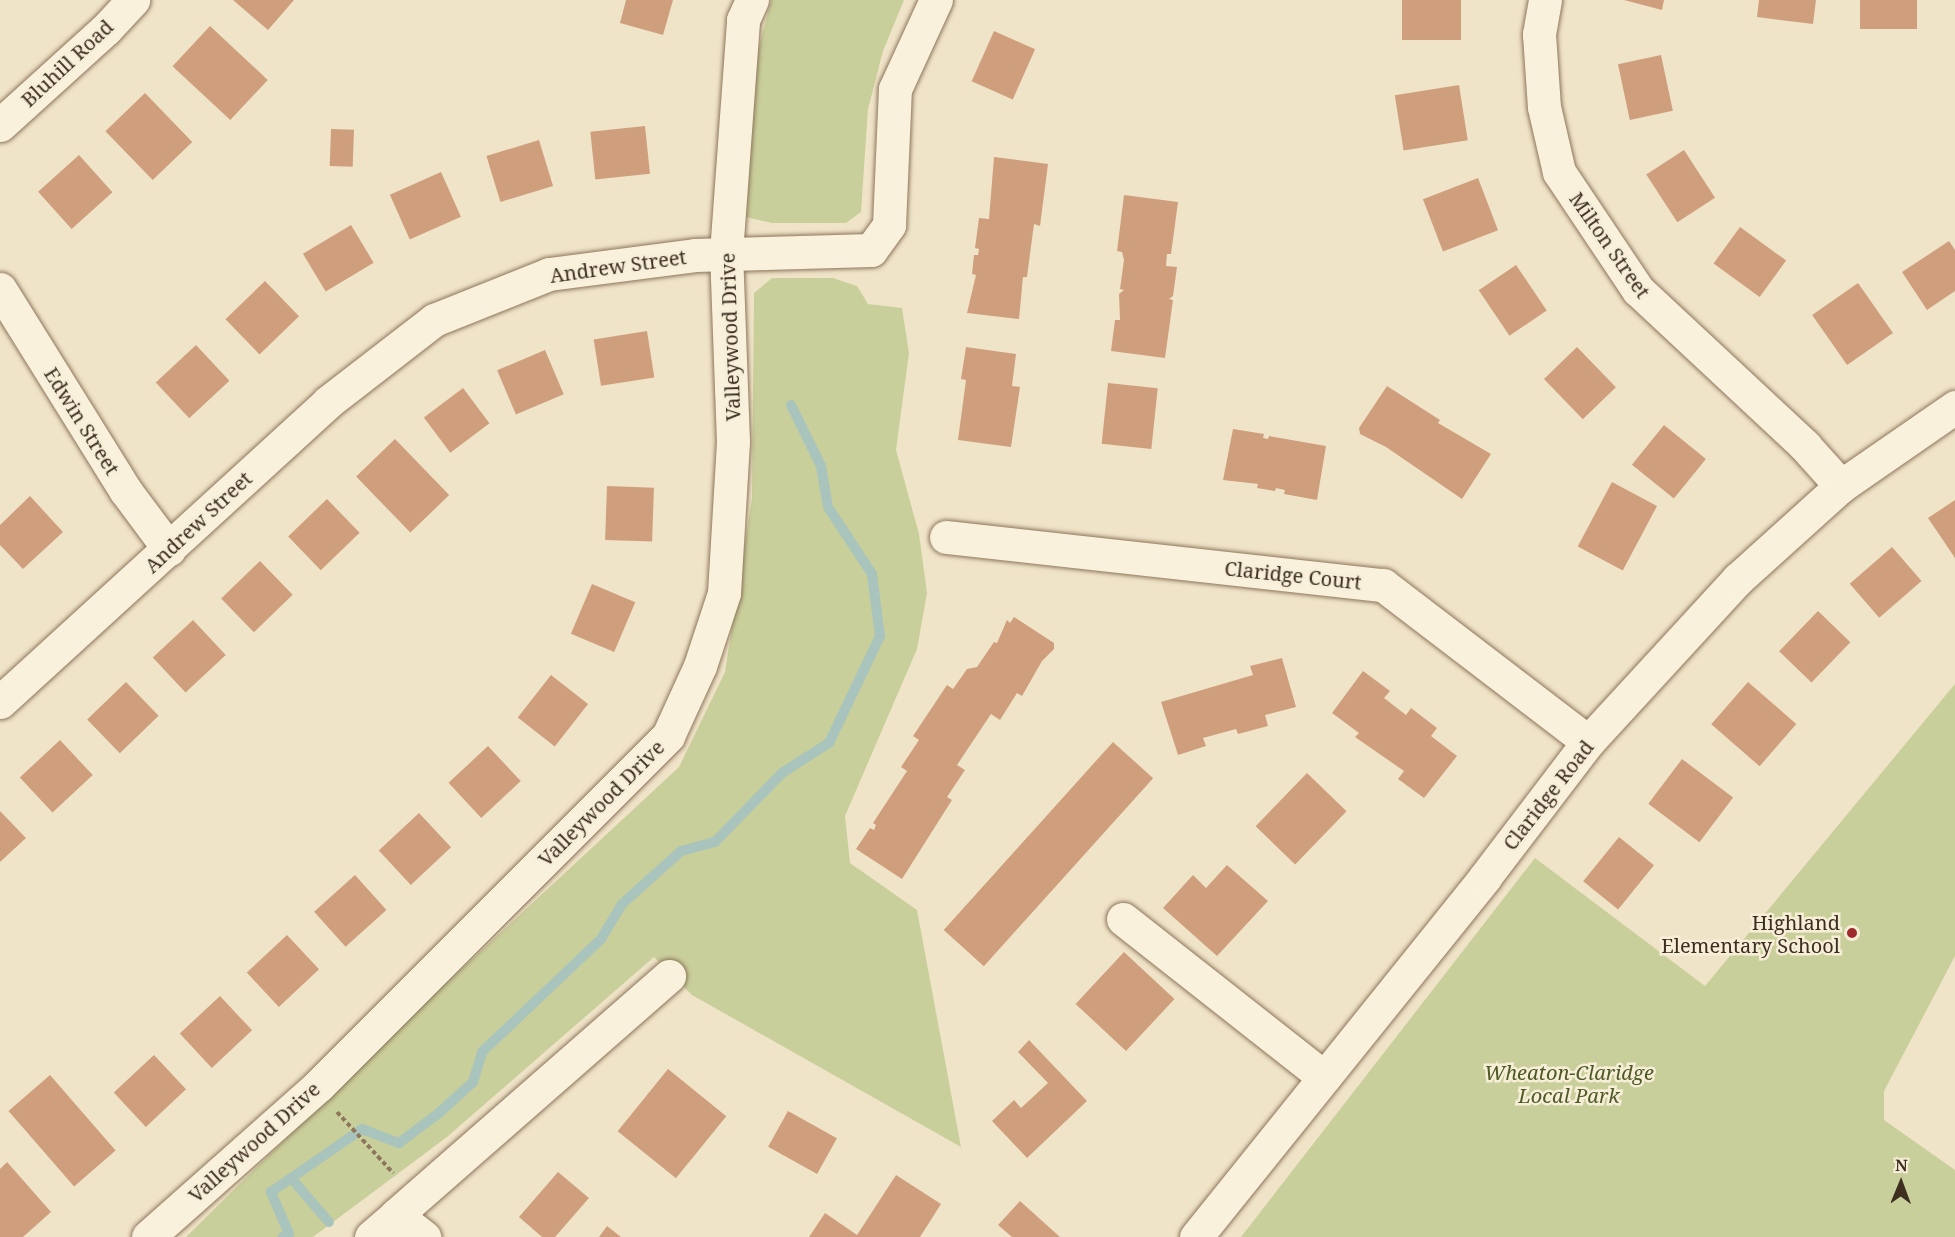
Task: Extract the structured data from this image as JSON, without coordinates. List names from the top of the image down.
{
  "streets": {
    "street": [
      "Bluhill Road",
      "Milton Street",
      "Andrew Street",
      "Valleywood Drive",
      "Edwin Street",
      "Claridge Court",
      "Claridge Road"
    ]
  },
  "crossings": [
    ["Milton Street", "Claridge Road"],
    ["Andrew Street", "Valleywood Drive"],
    ["Andrew Street", "Edwin Street"],
    ["Claridge Court", "Claridge Road"]
  ],
  "parks": ["Wheaton-Claridge Local Park"],
  "places": ["Highland Elementary School"],
  "north": "top"
}
